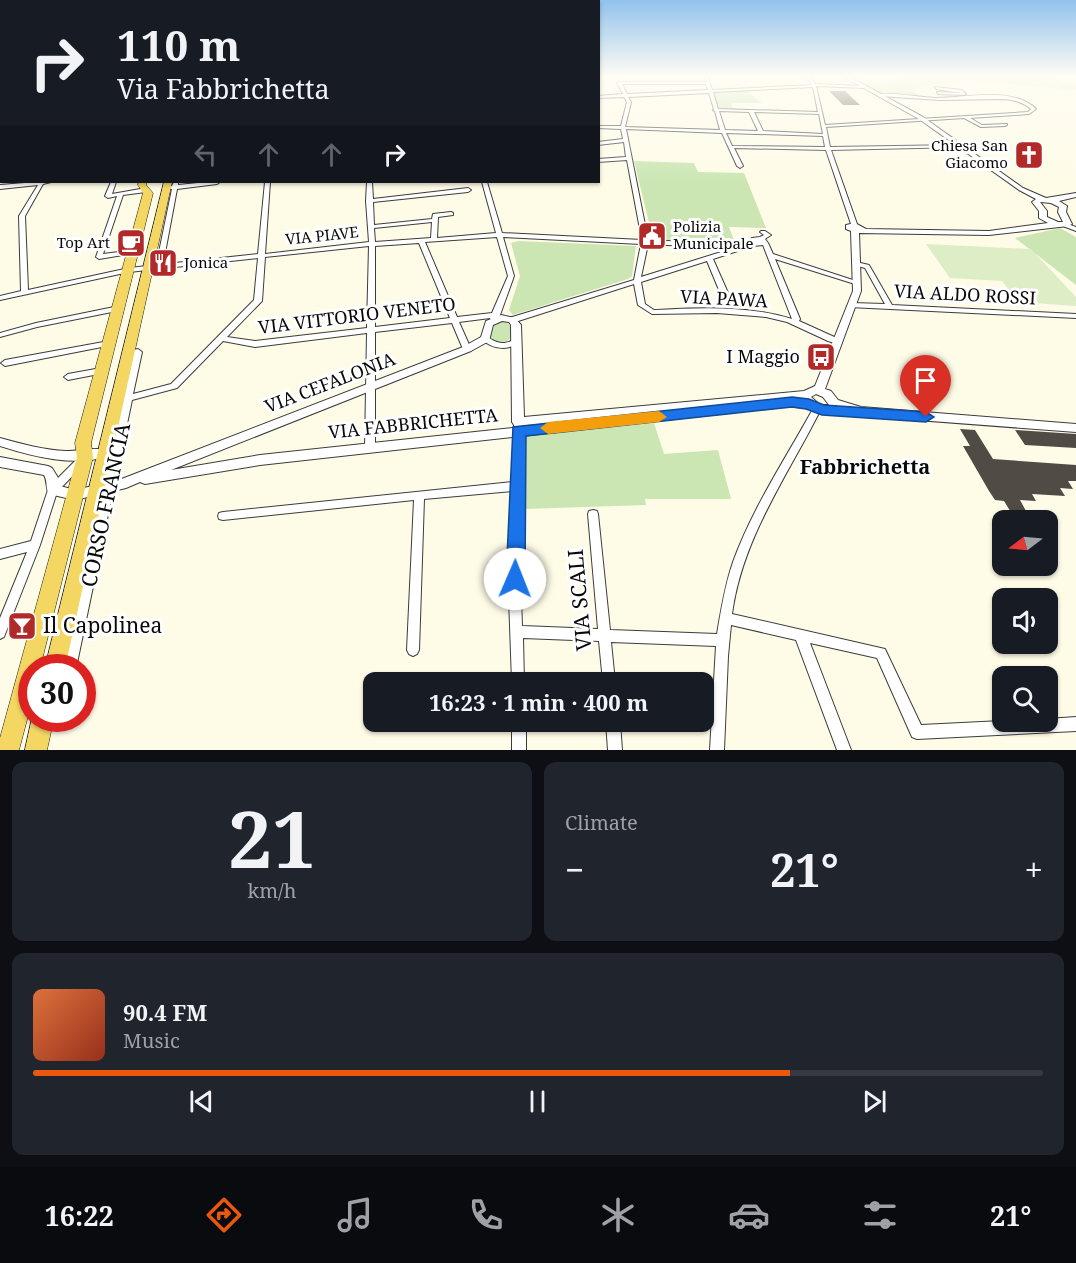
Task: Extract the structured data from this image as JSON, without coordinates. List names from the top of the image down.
{
  "streets": {
    "main road": ["CORSO FRANCIA"],
    "street": [
      "VIA PIAVE",
      "VIA ALDO ROSSI",
      "VIA PAWA",
      "VIA VITTORIO VENETO",
      "VIA CEFALONIA",
      "VIA FABBRICHETTA",
      "VIA SCALI"
    ]
  },
  "crossings": [
    ["VIA PIAVE", "CORSO FRANCIA"],
    ["VIA VITTORIO VENETO", "VIA CEFALONIA"],
    ["VIA CEFALONIA", "VIA FABBRICHETTA"],
    ["VIA CEFALONIA", "CORSO FRANCIA"],
    ["VIA FABBRICHETTA", "CORSO FRANCIA"]
  ],
  "districts": ["Fabbrichetta"],
  "places": {
    "church": ["Chiesa San Giacomo"],
    "public building": ["Polizia Municipale"],
    "cafe": ["Top Art"],
    "restaurant": ["Jonica"],
    "bus stop": ["I Maggio"],
    "bar": ["Il Capolinea"]
  },
  "north": "left",
  "page": {
    "turn": ["110 m", "Via Fabbrichetta"],
    "limit": "30",
    "trip": "16:23 · 1 min · 400 m",
    "tile": [
      ["21", "km/h"],
      "Climate"
    ],
    "heat": ["−", "21°", "+"],
    "song": ["90.4 FM", "Music"],
    "tabs": ["16:22", "21°"]
  }
}
